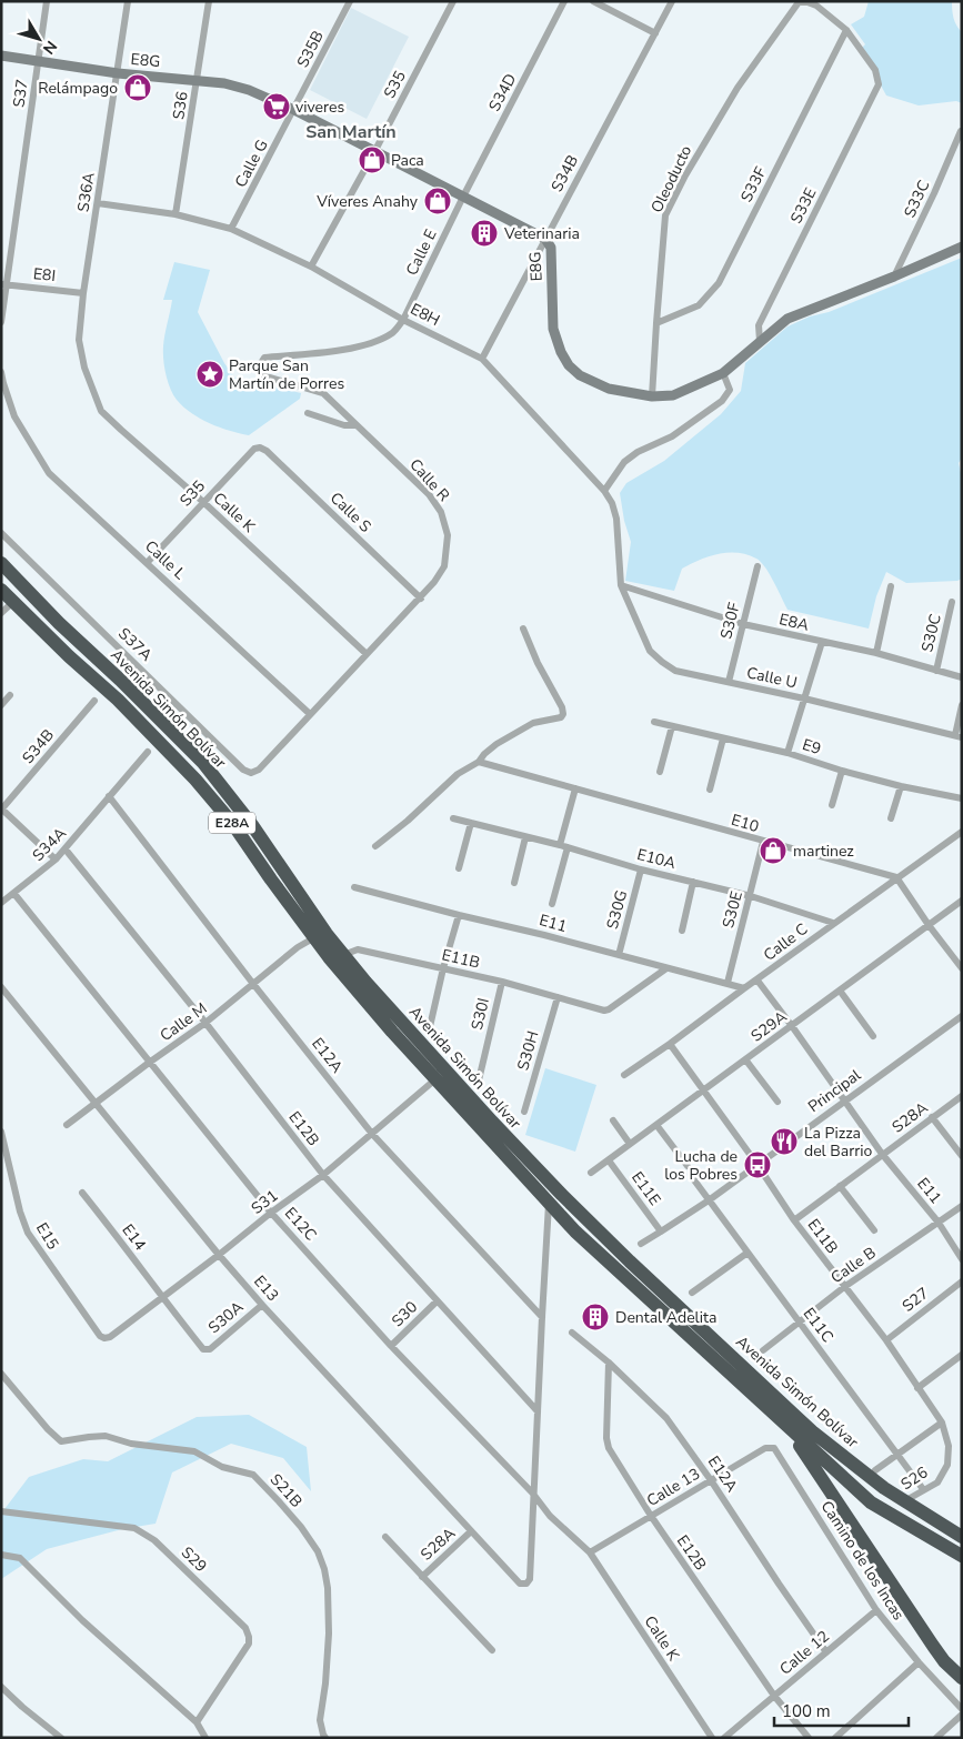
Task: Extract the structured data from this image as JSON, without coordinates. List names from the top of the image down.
{
  "streets": {
    "highway": ["Avenida Simón Bolívar", "E28A"],
    "street": [
      "S35B",
      "E8G",
      "S35",
      "S34D",
      "S37",
      "S36",
      "Calle G",
      "S34B",
      "Oleoducto",
      "S33F",
      "S36A",
      "S33C",
      "S33E",
      "Calle E",
      "E8I",
      "E8H",
      "Calle R",
      "Calle K",
      "Calle S",
      "Calle L",
      "S30F",
      "E8A",
      "S30C",
      "S37A",
      "Calle U",
      "E9",
      "E10",
      "S34A",
      "E10A",
      "S30G",
      "S30E",
      "E11",
      "Calle C",
      "E11B",
      "S30I",
      "Calle M",
      "S29A",
      "S30H",
      "E12A",
      "Principal",
      "S28A",
      "E12B",
      "E11E",
      "S31",
      "E12C",
      "E15",
      "E14",
      "Calle B",
      "E13",
      "S27",
      "S30",
      "S30A",
      "E11C",
      "S26",
      "Calle 13",
      "S21B",
      "S29",
      "Camino de los Incas",
      "Calle 12"
    ]
  },
  "crossings": [
    ["S35B", "E8G"],
    ["S35B", "Calle G"],
    ["E8G", "S35"],
    ["E8G", "S34D"],
    ["E8G", "S37"],
    ["E8G", "S36"],
    ["E8G", "Calle G"],
    ["E8G", "S34B"],
    ["E8G", "Oleoducto"],
    ["E8G", "S36A"],
    ["E8G", "S33C"],
    ["E8G", "S33E"],
    ["E8G", "Calle E"],
    ["S35", "E8H"],
    ["S35", "Calle K"],
    ["S35", "Calle S"],
    ["S35", "Calle L"],
    ["S34D", "Calle E"],
    ["S37", "E8I"],
    ["S36", "E8H"],
    ["Calle G", "E8H"],
    ["S34B", "E8H"],
    ["Oleoducto", "S33F"],
    ["S33F", "S33E"],
    ["S36A", "E8I"],
    ["S36A", "E8H"],
    ["S36A", "Calle K"],
    ["Calle E", "E8H"],
    ["Calle E", "Calle R"],
    ["E8H", "Calle R"],
    ["E8H", "E8A"],
    ["E8H", "Calle U"],
    ["Calle R", "Calle K"],
    ["Calle R", "Calle S"],
    ["Calle R", "Calle L"],
    ["Calle R", "S37A"],
    ["Calle K", "E12C"],
    ["Calle K", "Calle 13"],
    ["S30F", "E8A"],
    ["S30F", "Calle U"],
    ["E8A", "S30C"],
    ["E8A", "Calle U"],
    ["Avenida Simón Bolívar", "E11B"],
    ["Avenida Simón Bolívar", "Calle M"],
    ["Avenida Simón Bolívar", "S31"],
    ["Avenida Simón Bolívar", "S26"],
    ["E10", "S30E"],
    ["E10", "Calle C"],
    ["S34A", "E12A"],
    ["S34A", "E12B"],
    ["S34A", "E12C"],
    ["E10A", "S30G"],
    ["E10A", "S30E"],
    ["E10A", "Calle C"],
    ["S30G", "E11"],
    ["S30E", "E11"],
    ["E11", "Calle C"],
    ["E11", "E11B"],
    ["E11", "S29A"],
    ["E11", "Principal"],
    ["E11", "S28A"],
    ["E11", "Calle B"],
    ["Calle C", "E11B"],
    ["E11B", "S30I"],
    ["E11B", "S29A"],
    ["E11B", "S30H"],
    ["E11B", "Principal"],
    ["E11B", "S28A"],
    ["E11B", "Calle B"],
    ["E11B", "S27"],
    ["E11B", "S26"],
    ["Calle M", "E12A"],
    ["Calle M", "E12B"],
    ["Calle M", "E12C"],
    ["Calle M", "E13"],
    ["S29A", "E11E"],
    ["E12A", "E12B"],
    ["E12A", "S31"],
    ["E12A", "Calle 13"],
    ["E12A", "Calle 12"],
    ["Principal", "E11E"],
    ["Principal", "E11C"],
    ["S28A", "E13"],
    ["E12B", "S31"],
    ["E12B", "S30"],
    ["E12B", "Calle 13"],
    ["E12B", "Calle 12"],
    ["S31", "E12C"],
    ["S31", "E15"],
    ["S31", "E14"],
    ["S31", "E13"],
    ["E12C", "E13"],
    ["E12C", "S30"],
    ["E12C", "Calle 13"],
    ["E14", "S30A"],
    ["Calle B", "E11C"],
    ["E13", "S30A"],
    ["E11C", "S26"],
    ["Calle 13", "Camino de los Incas"],
    ["Camino de los Incas", "Calle 12"]
  ],
  "districts": ["San Martín"],
  "places": {
    "shop": [
      "Relámpago",
      "Paca",
      "Víveres Anahy",
      "martinez"
    ],
    "supermarket": ["viveres"],
    "building": ["Veterinaria", "Dental Adelita"],
    "place": ["Parque San Martín de Porres"],
    "restaurant": ["La Pizza del Barrio"],
    "bus stop": ["Lucha de los Pobres"]
  },
  "scale_bar": "100 m",
  "north": "bottom right"
}
